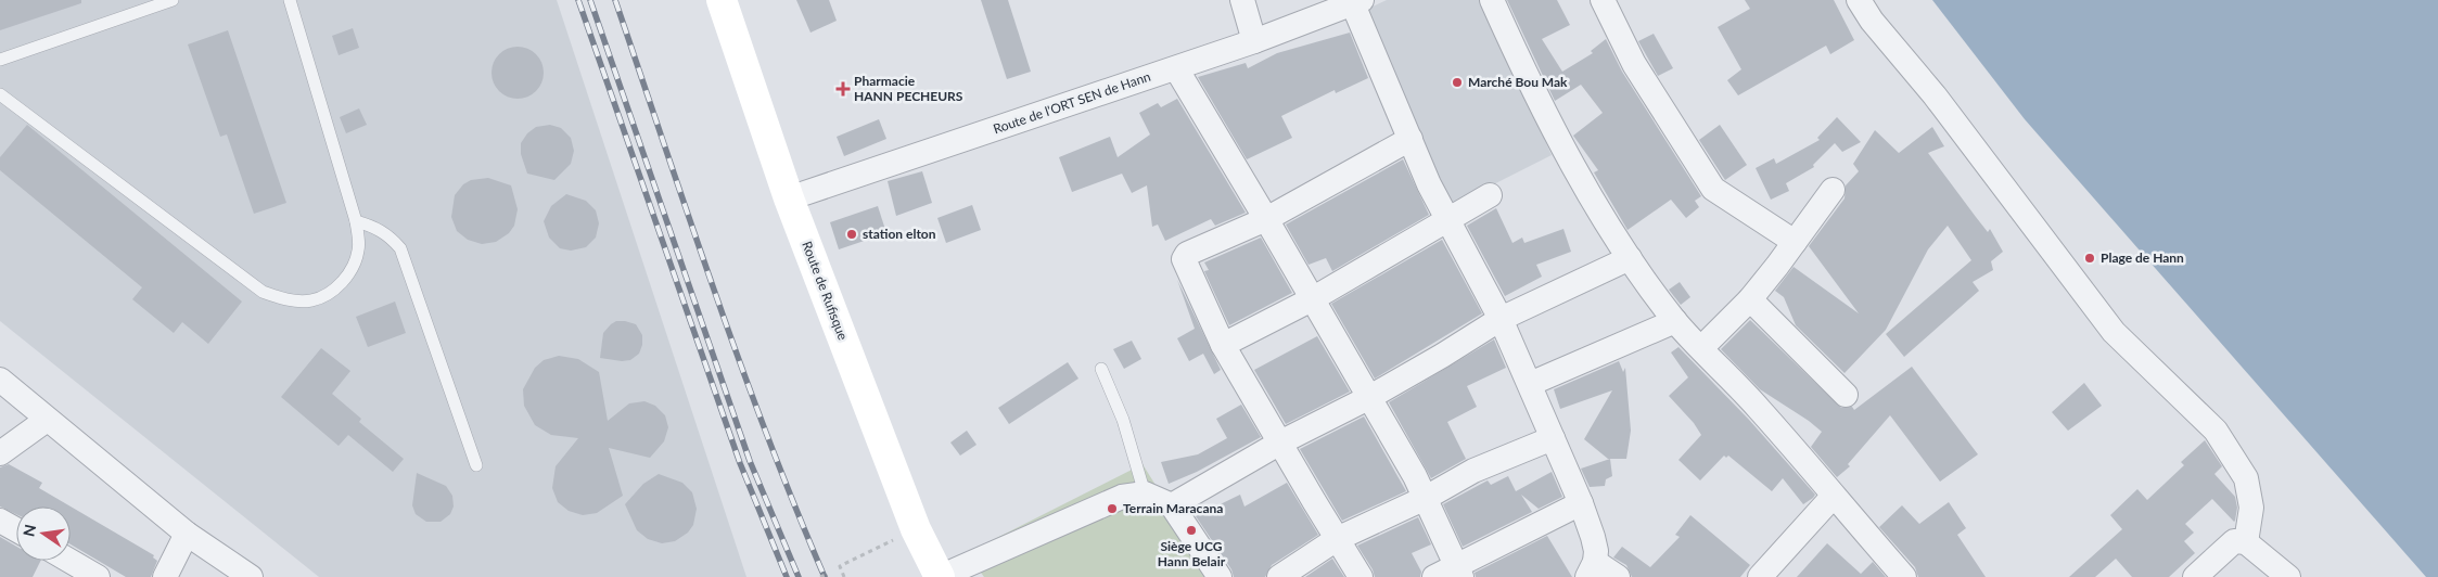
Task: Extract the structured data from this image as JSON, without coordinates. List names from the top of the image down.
{
  "streets": {
    "main road": ["Route de Rufisque"],
    "street": ["Route de l'ORT SEN de Hann"]
  },
  "crossings": [
    ["Route de l'ORT SEN de Hann", "Route de Rufisque"]
  ],
  "places": {
    "other": [
      "Marché Bou Mak",
      "station elton",
      "Plage de Hann",
      "Terrain Maracana",
      "Siège UCG Hann Belair"
    ],
    "health": ["Pharmacie HANN PECHEURS"]
  },
  "north": "left"
}
